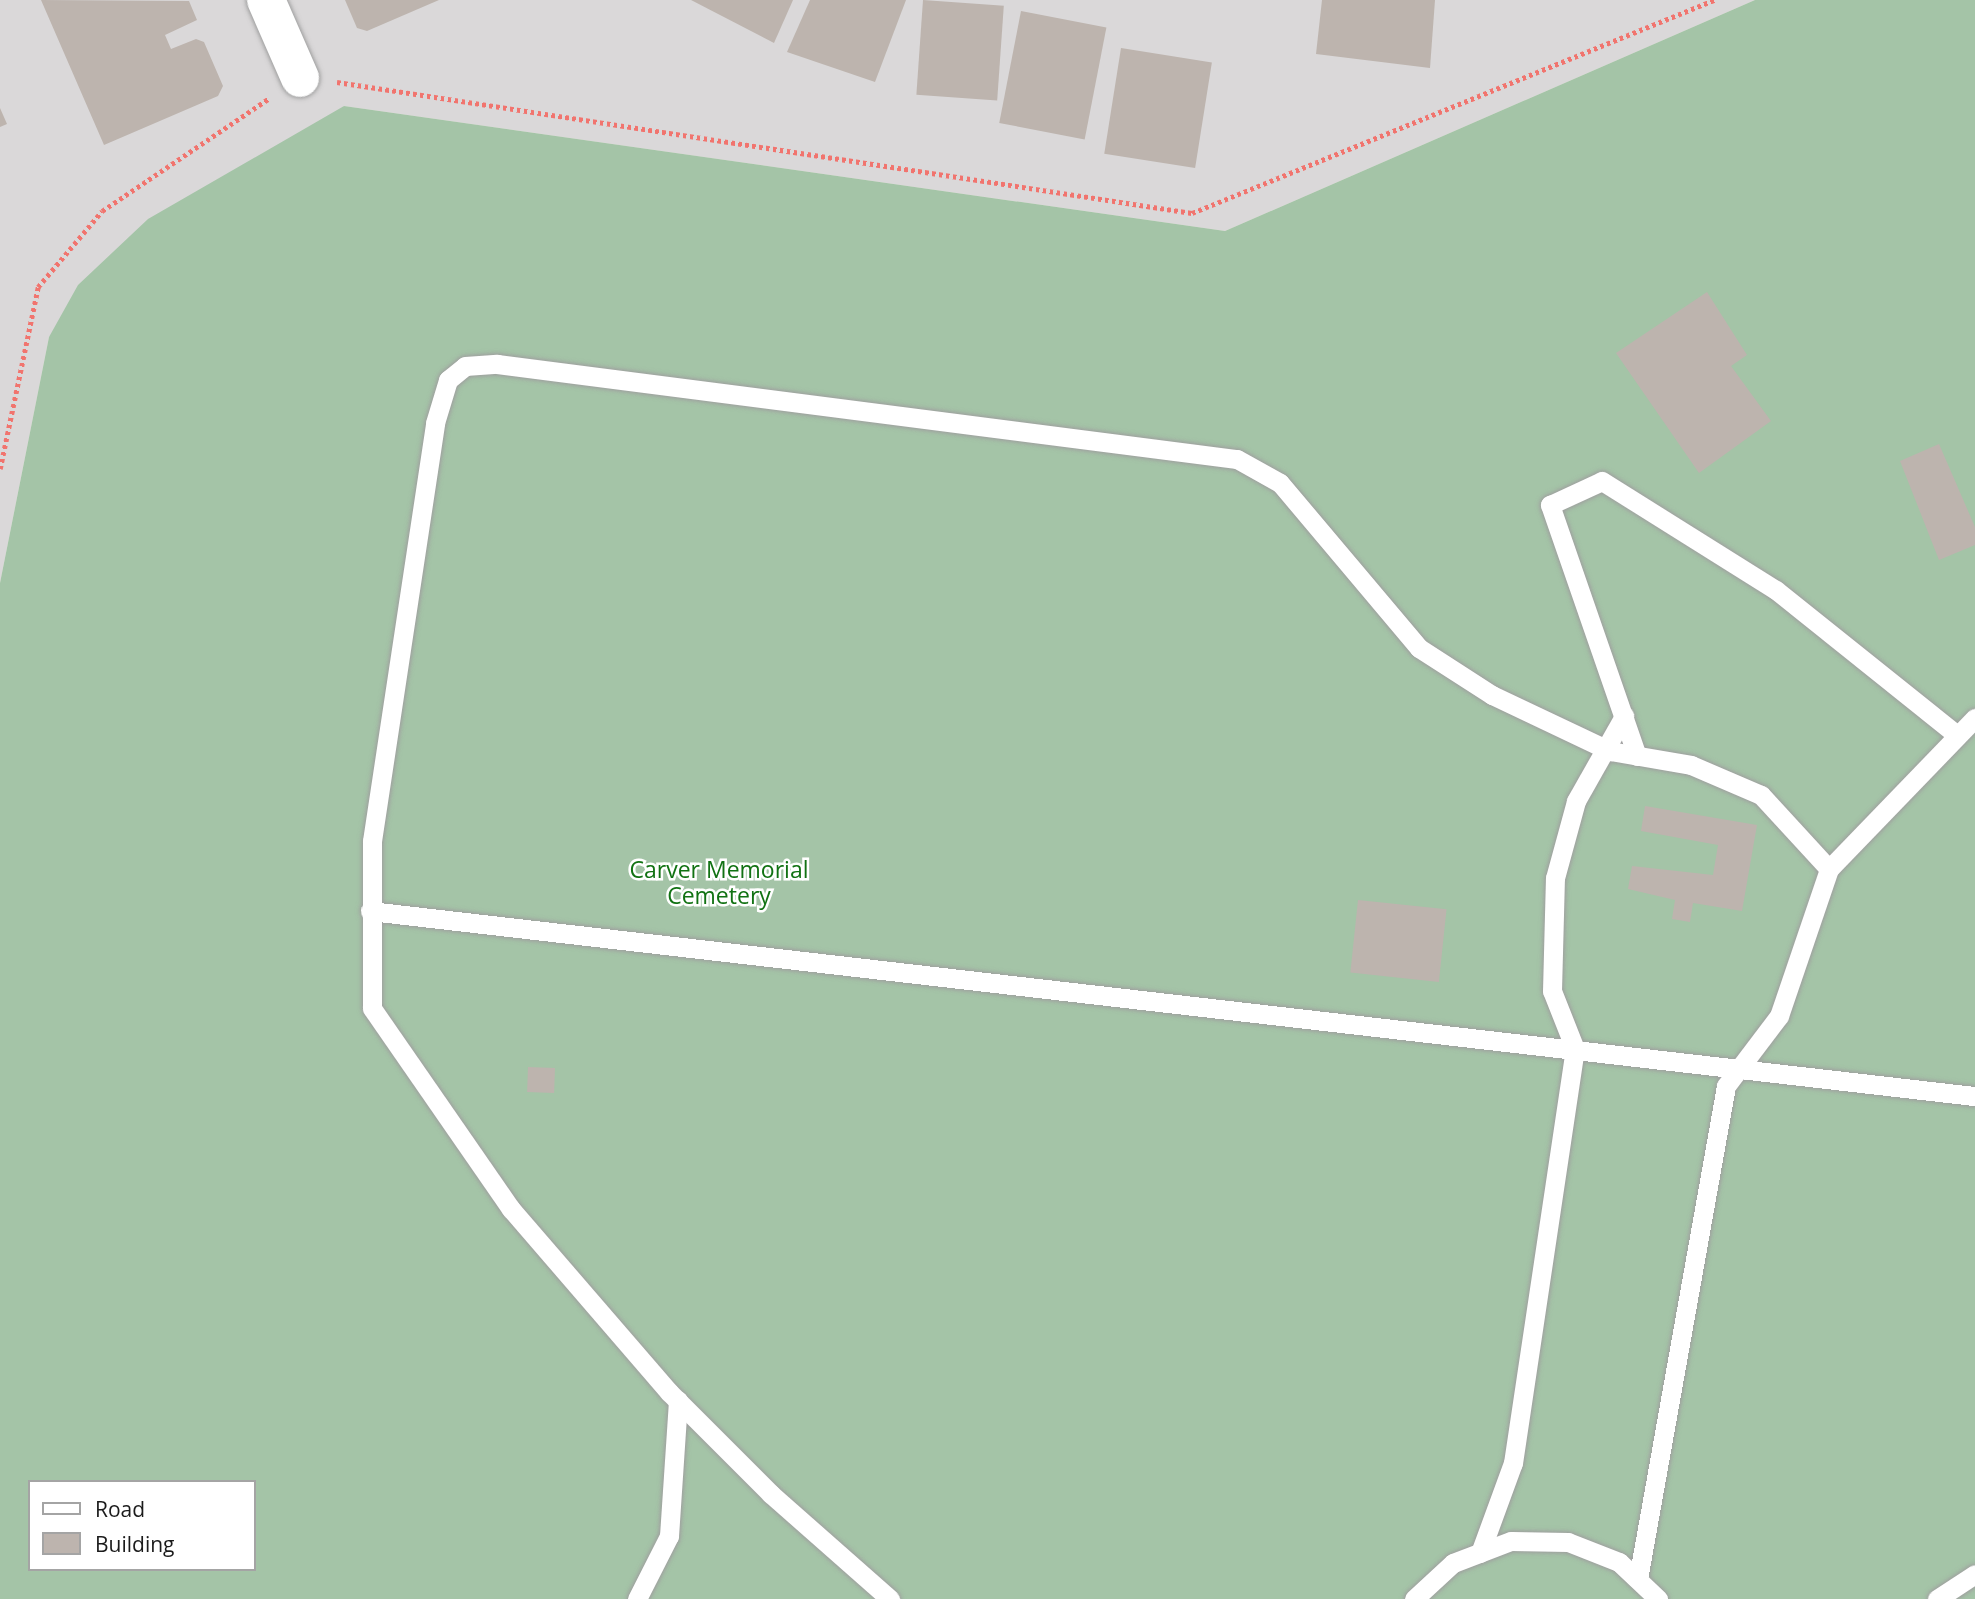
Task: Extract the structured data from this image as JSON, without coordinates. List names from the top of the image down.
{
  "parks": ["Carver Memorial Cemetery"],
  "legend": ["Road", "Building"]
}
